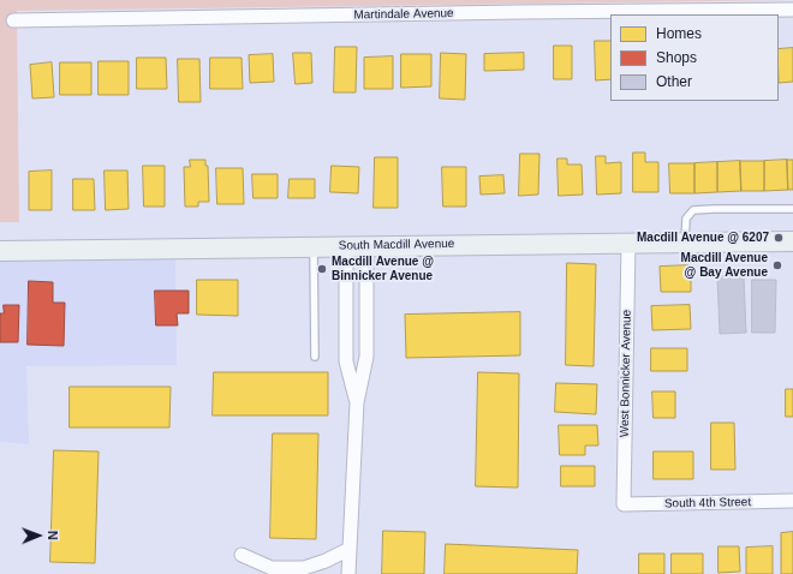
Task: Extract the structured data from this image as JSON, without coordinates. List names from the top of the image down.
{
  "streets": {
    "street": [
      "Martindale Avenue",
      "South Macdill Avenue",
      "West Bonnicker Avenue",
      "South 4th Street"
    ]
  },
  "crossings": [
    ["South Macdill Avenue", "West Bonnicker Avenue"],
    ["West Bonnicker Avenue", "South 4th Street"]
  ],
  "places": ["Macdill Avenue @ 6207", "Macdill Avenue @ Bay Avenue", "Macdill Avenue @ Binnicker Avenue"],
  "legend": ["Homes", "Shops", "Other"],
  "north": "right"
}
